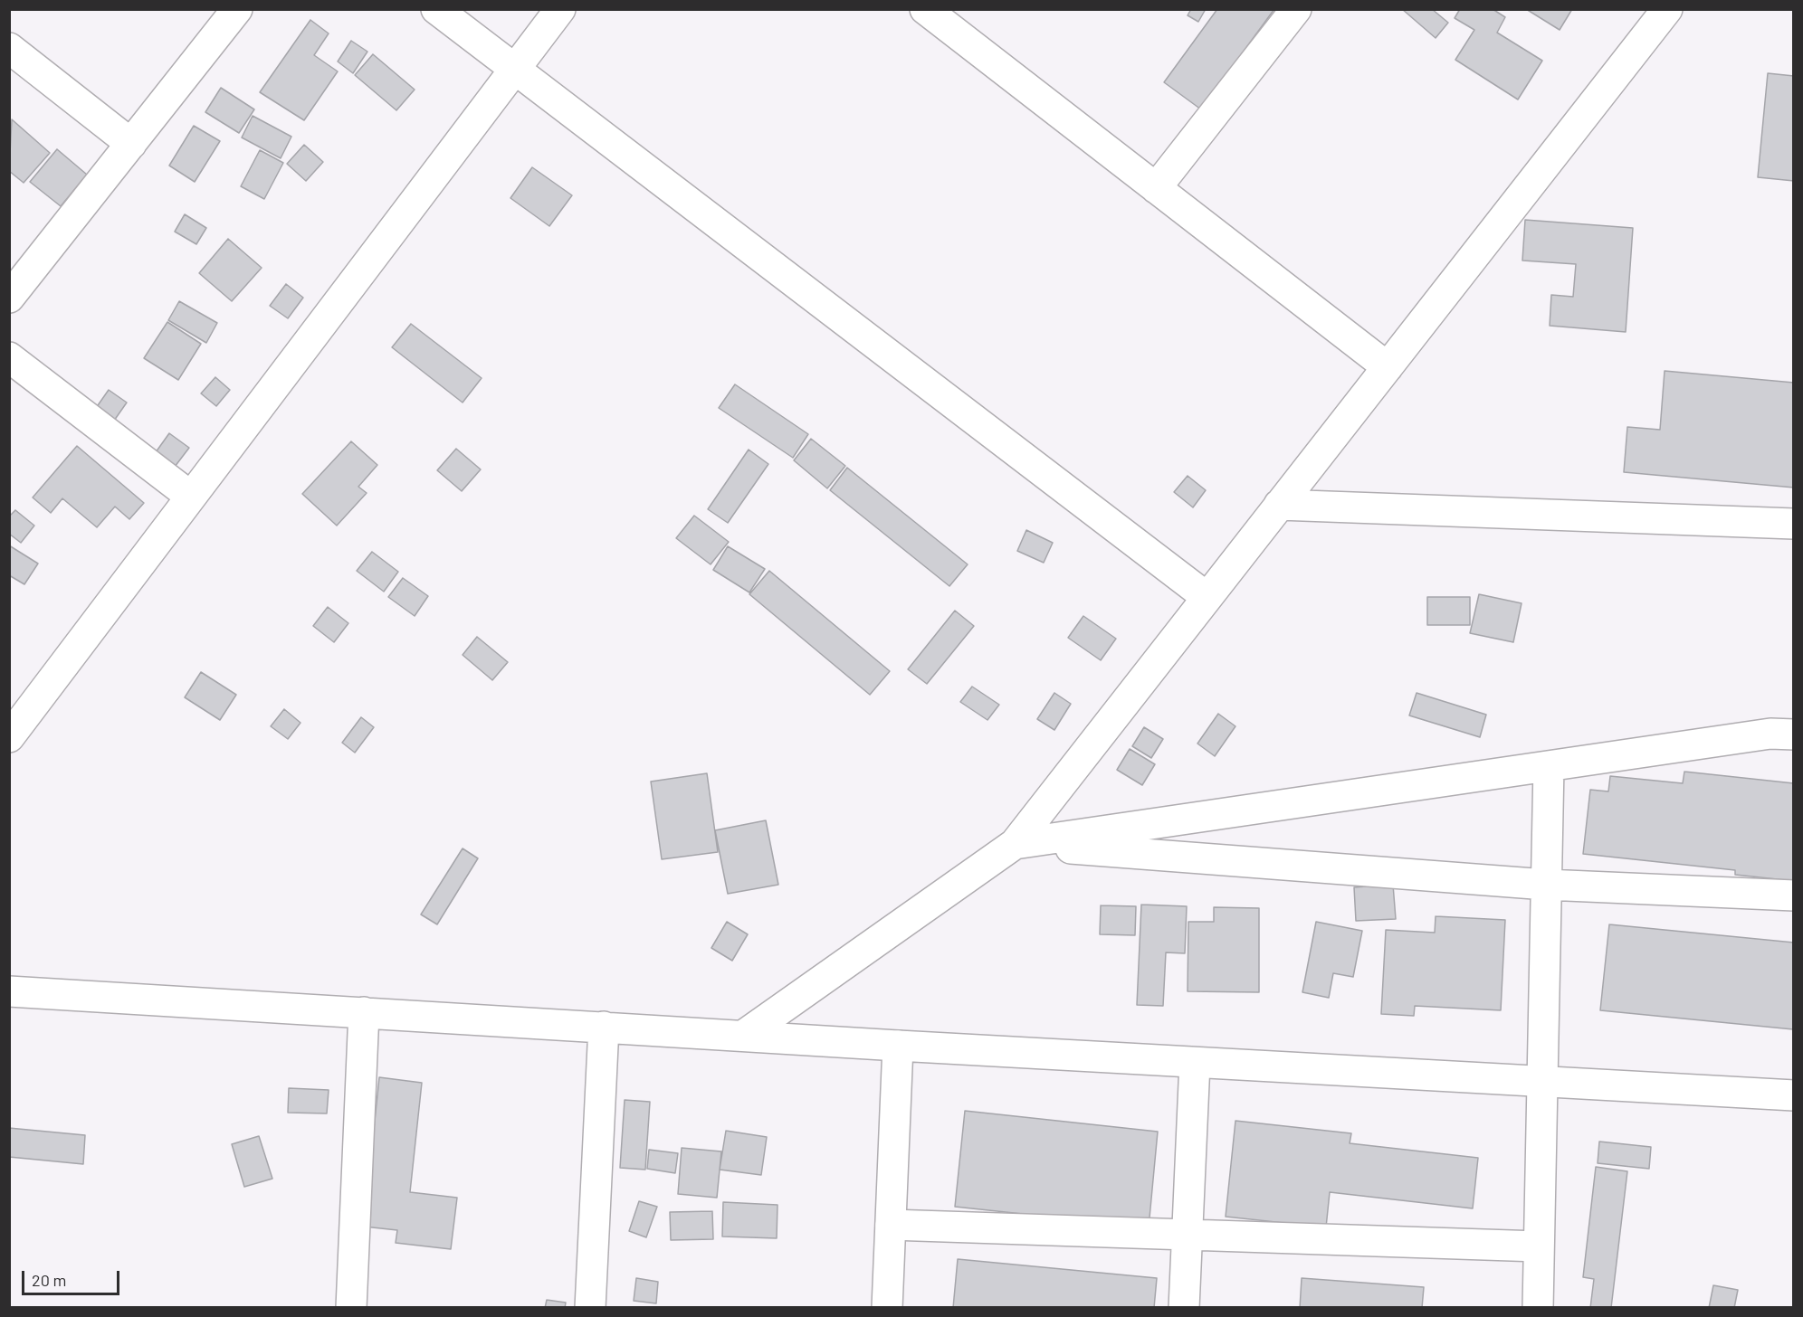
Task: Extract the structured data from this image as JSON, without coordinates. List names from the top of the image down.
{
  "scale_bar": "20 m"
}
